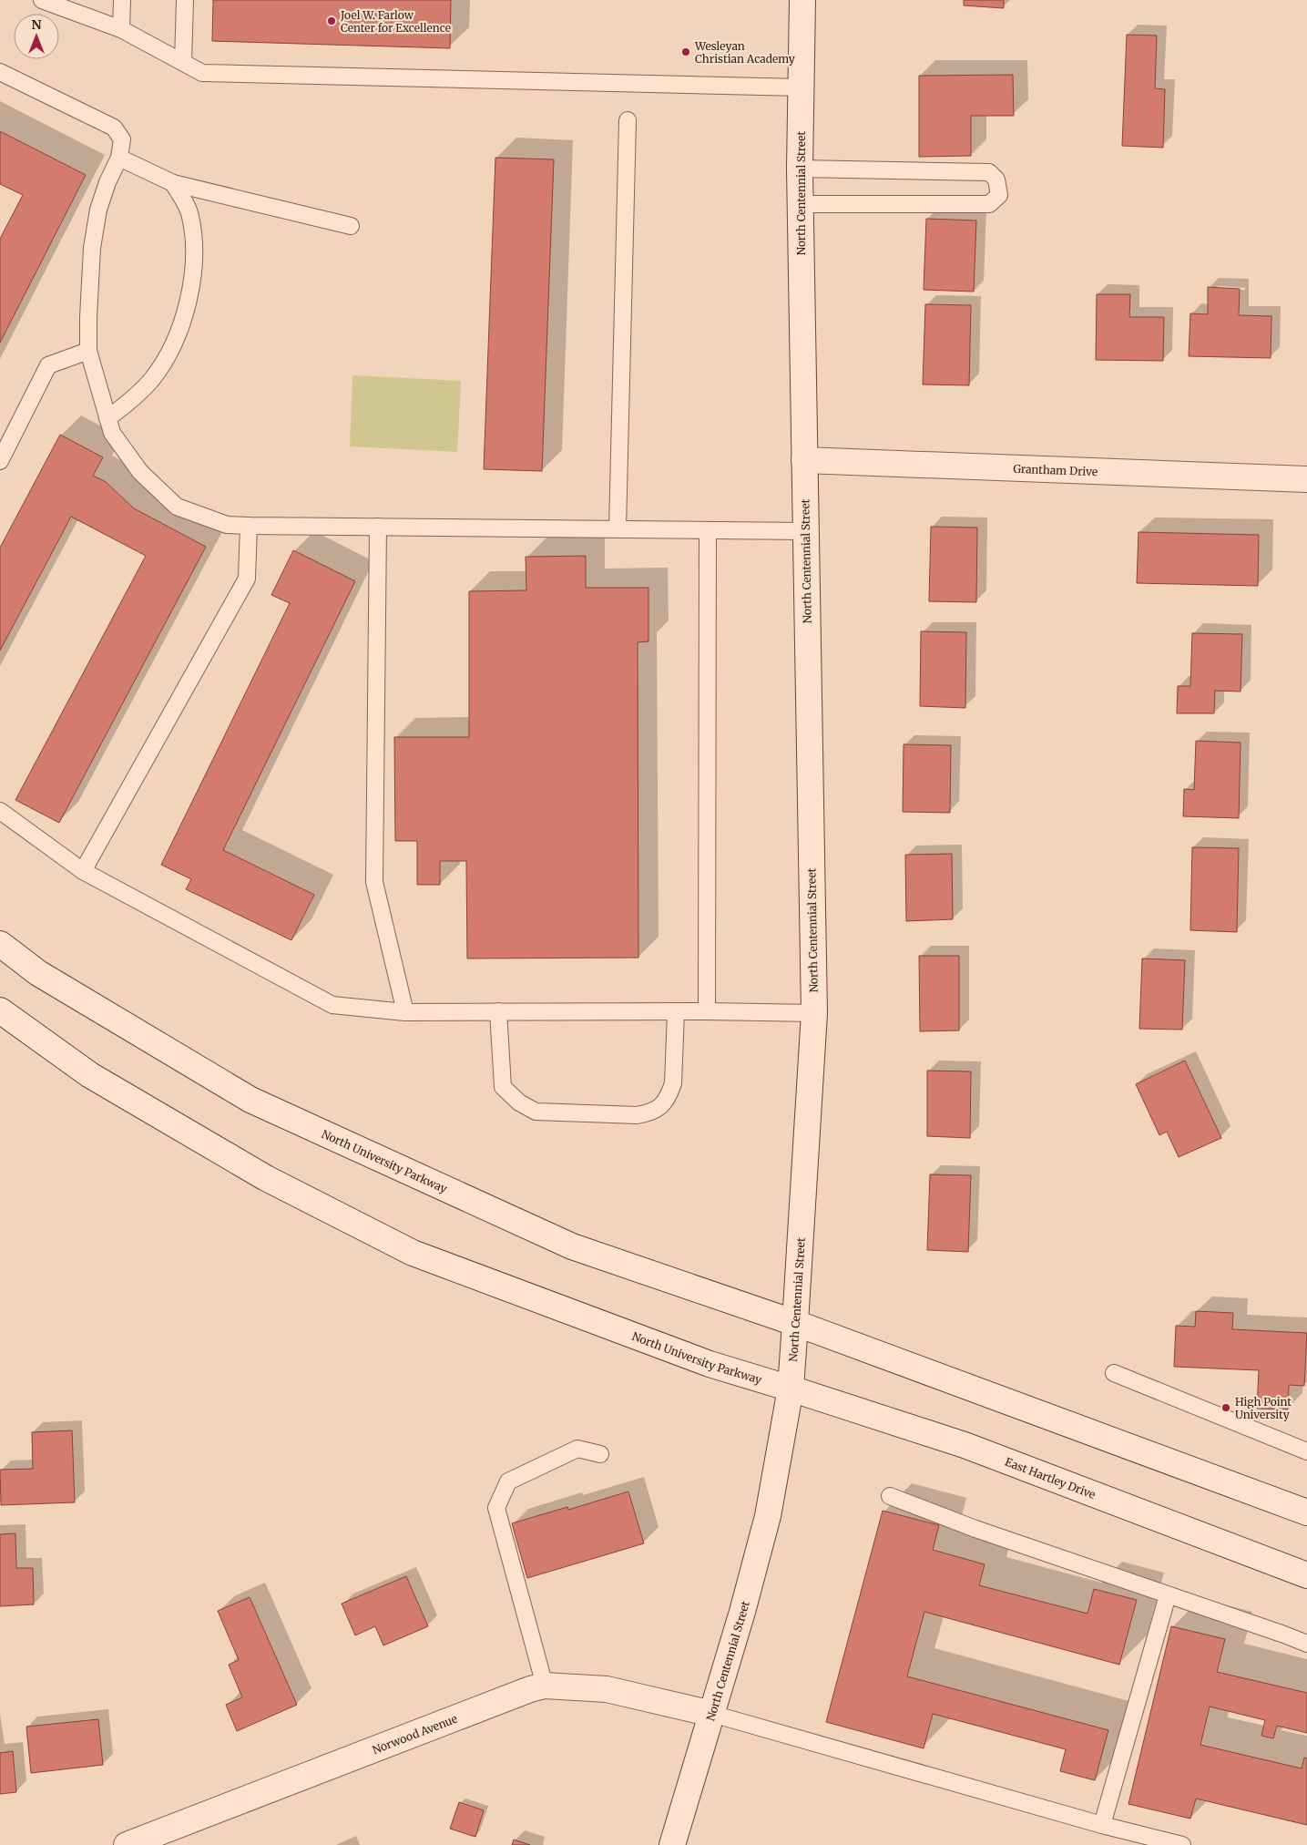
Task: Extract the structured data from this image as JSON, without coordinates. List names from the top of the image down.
{
  "streets": {
    "main road": [
      "North Centennial Street",
      "Grantham Drive",
      "North University Parkway",
      "East Hartley Drive",
      "Norwood Avenue"
    ]
  },
  "crossings": [
    ["North Centennial Street", "Grantham Drive"],
    ["North Centennial Street", "North University Parkway"],
    ["North Centennial Street", "East Hartley Drive"],
    ["North Centennial Street", "Norwood Avenue"],
    ["North University Parkway", "East Hartley Drive"]
  ],
  "places": ["Joel W. Farlow Center for Excellence", "Wesleyan Christian Academy", "High Point University"],
  "north": "top"
}
